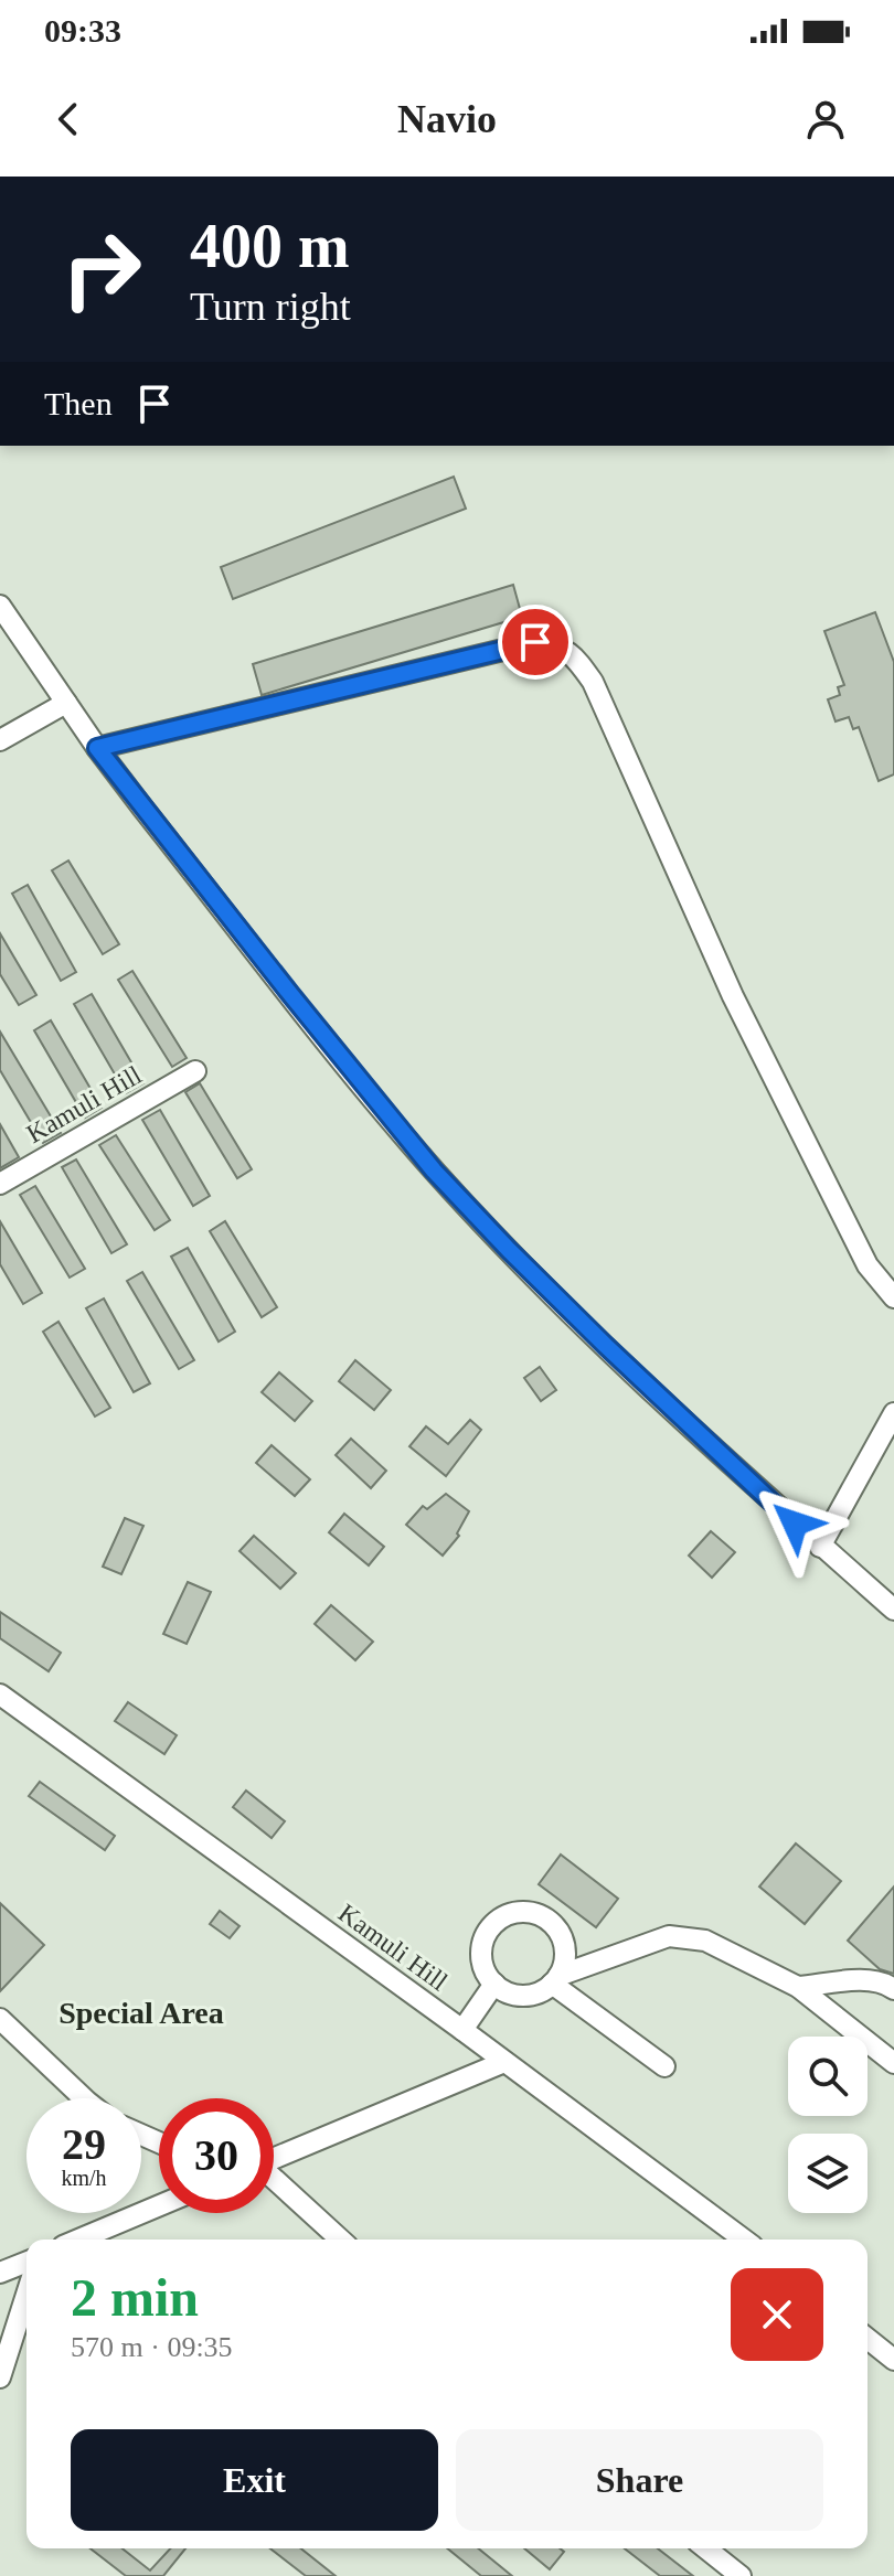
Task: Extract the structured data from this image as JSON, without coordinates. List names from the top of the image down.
{
  "streets": {
    "street": ["Kamuli Hill"]
  },
  "districts": ["Special Area"],
  "page": {
    "status": "09:33",
    "header": "Navio",
    "turn": ["400 m", "Turn right"],
    "then": "Then",
    "speed": "29 km/h",
    "limit": "30",
    "heading": ["2 min", "570 m · 09:35"],
    "buttons": ["Exit", "Share"]
  }
}
